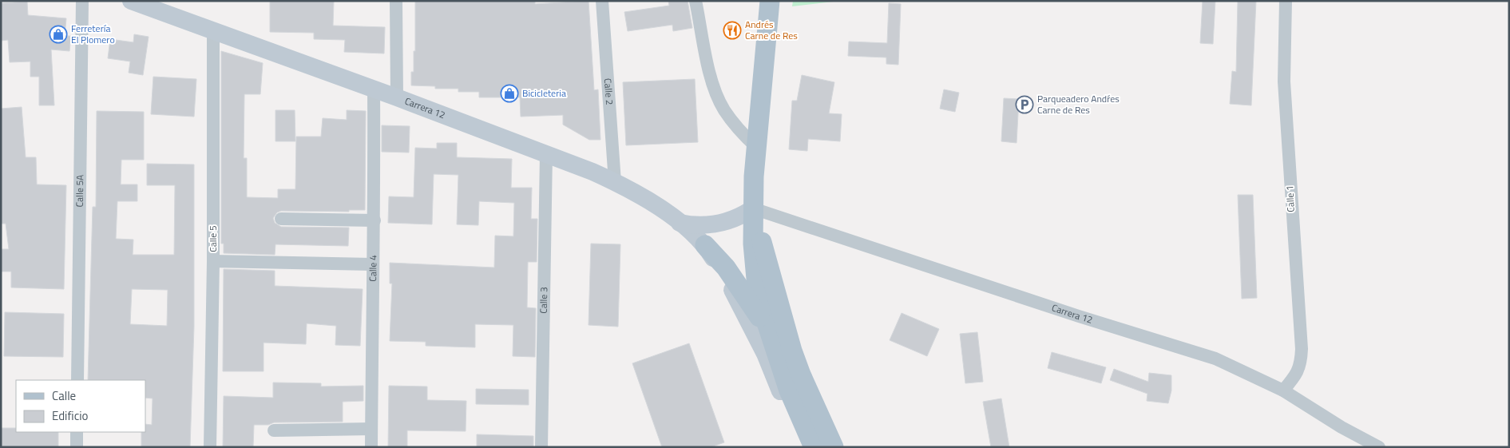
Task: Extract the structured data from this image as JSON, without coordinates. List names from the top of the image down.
{
  "streets": {
    "main road": ["Carrera 12"],
    "street": [
      "Calle 2",
      "Calle 5A",
      "Calle 1",
      "Calle 5",
      "Calle 4",
      "Calle 3"
    ]
  },
  "crossings": [
    ["Calle 2", "Carrera 12"],
    ["Carrera 12", "Calle 1"],
    ["Carrera 12", "Calle 5"],
    ["Carrera 12", "Calle 4"],
    ["Carrera 12", "Calle 3"]
  ],
  "places": {
    "restaurant": ["Andrés Carne de Res"],
    "shop": ["Ferretería El Plomero", "Bicicleteria"],
    "parking": ["Parqueadero Andŕes Carne de Res"]
  },
  "legend": ["Calle", "Edificio"]
}
